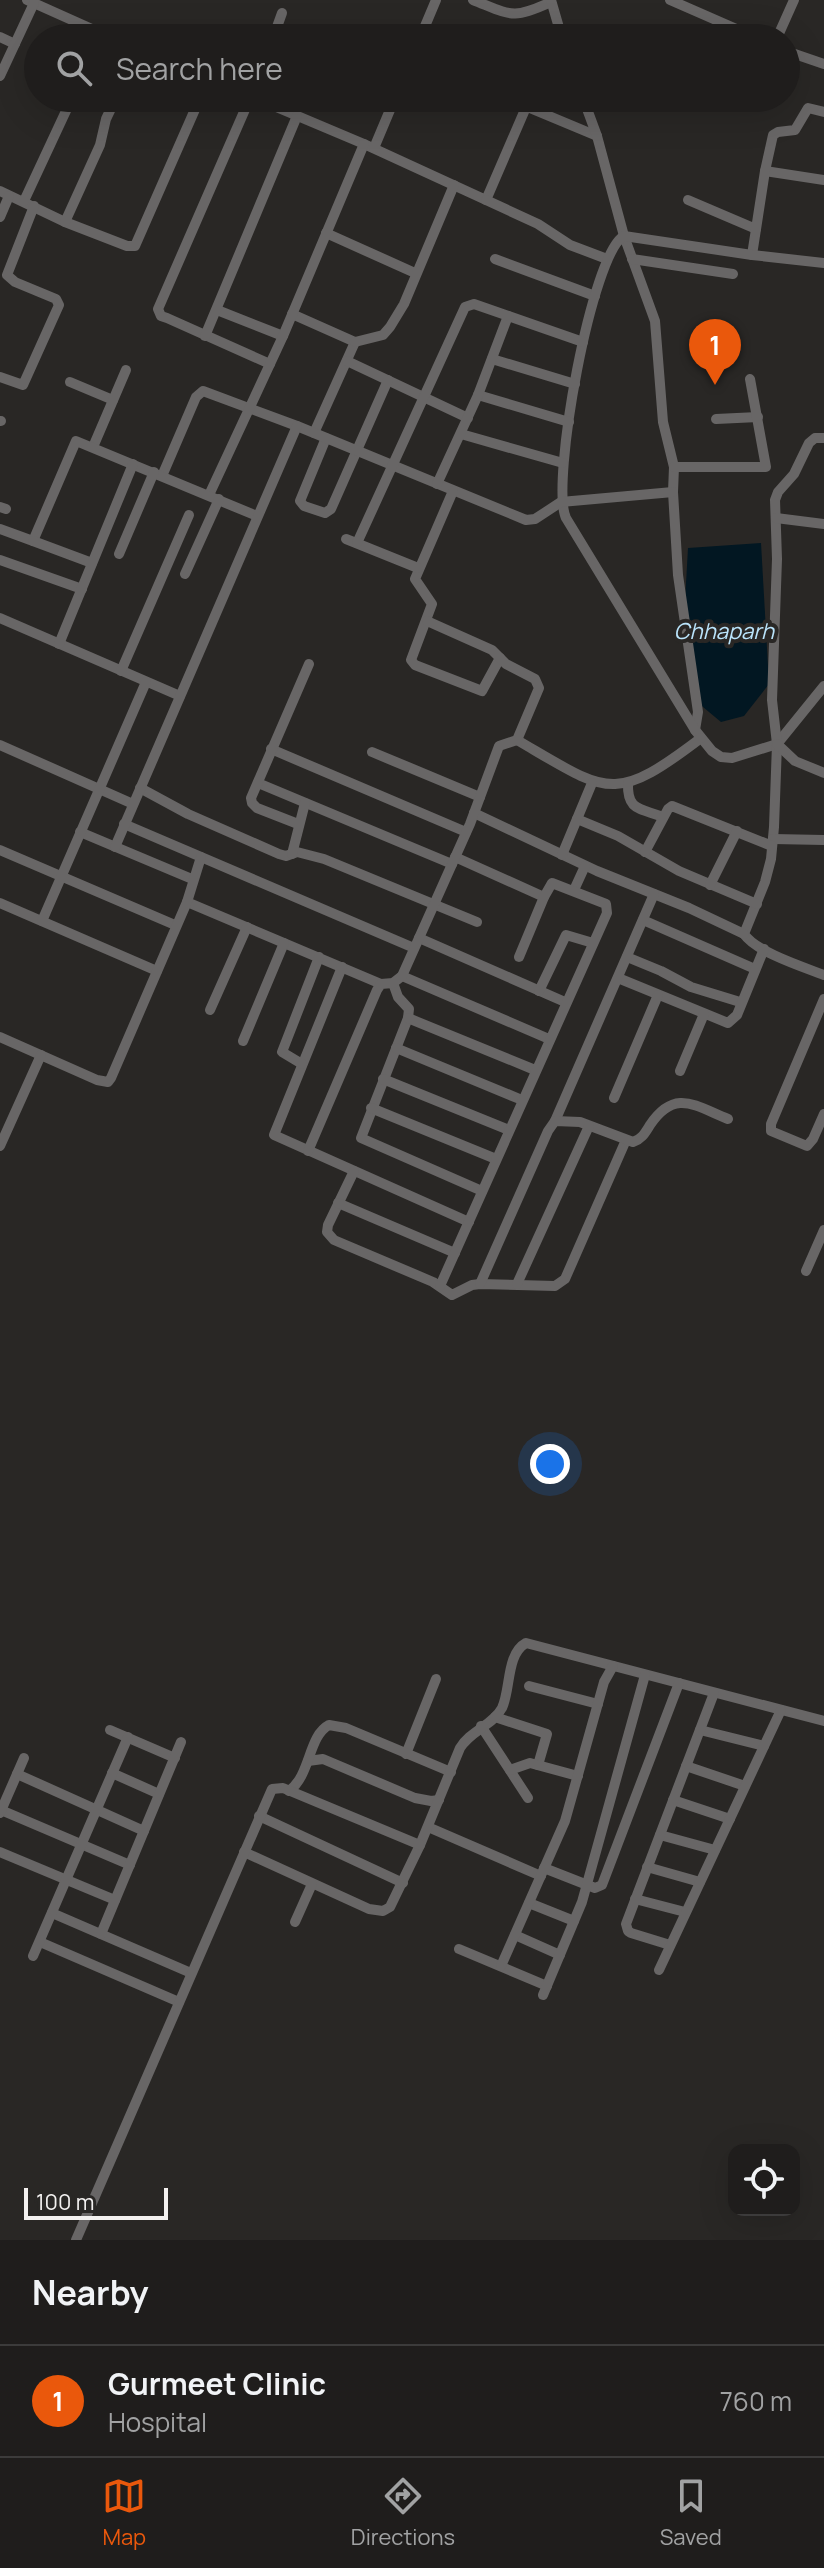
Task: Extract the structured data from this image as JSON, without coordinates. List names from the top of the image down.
{
  "water": ["Chhaparh"],
  "scale_bar": "100 m",
  "page": {
    "search": "Search here",
    "pins": "1",
    "scale": "100 m",
    "heading": "Nearby",
    "list": [
      {
        "mark": "1",
        "name": "Gurmeet Clinic",
        "note": "Hospital",
        "value": "760 m"
      }
    ],
    "nav": ["Map", "Directions", "Saved"]
  }
}
